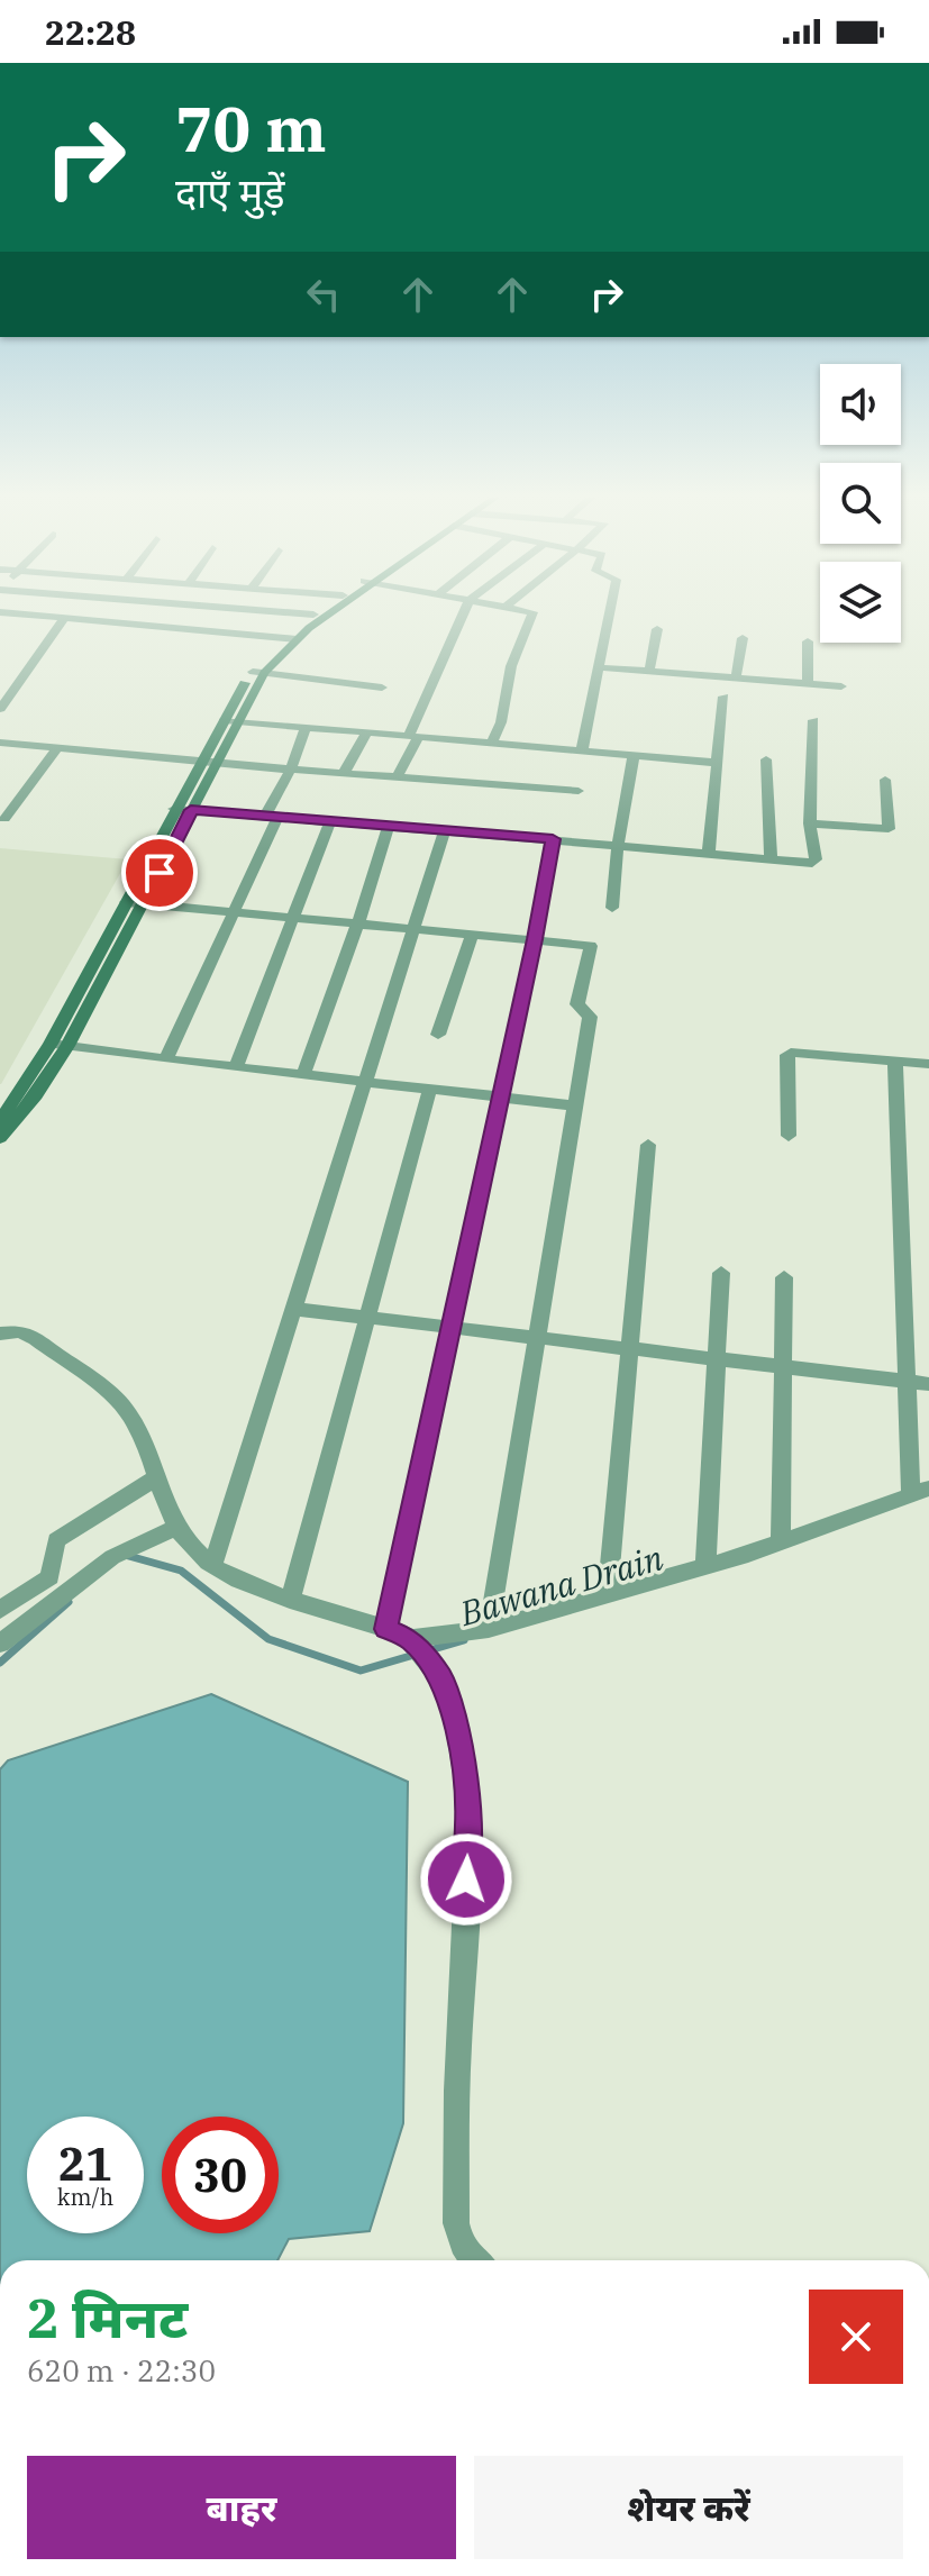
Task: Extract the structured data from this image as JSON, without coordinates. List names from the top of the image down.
{
  "water": ["Bawana Drain"],
  "page": {
    "status": "22:28",
    "turn": ["70 m", "दाएँ मुड़ें"],
    "speed": "21 km/h",
    "limit": "30",
    "heading": ["2 मिनट", "620 m · 22:30"],
    "buttons": ["बाहर", "शेयर करें"]
  }
}
